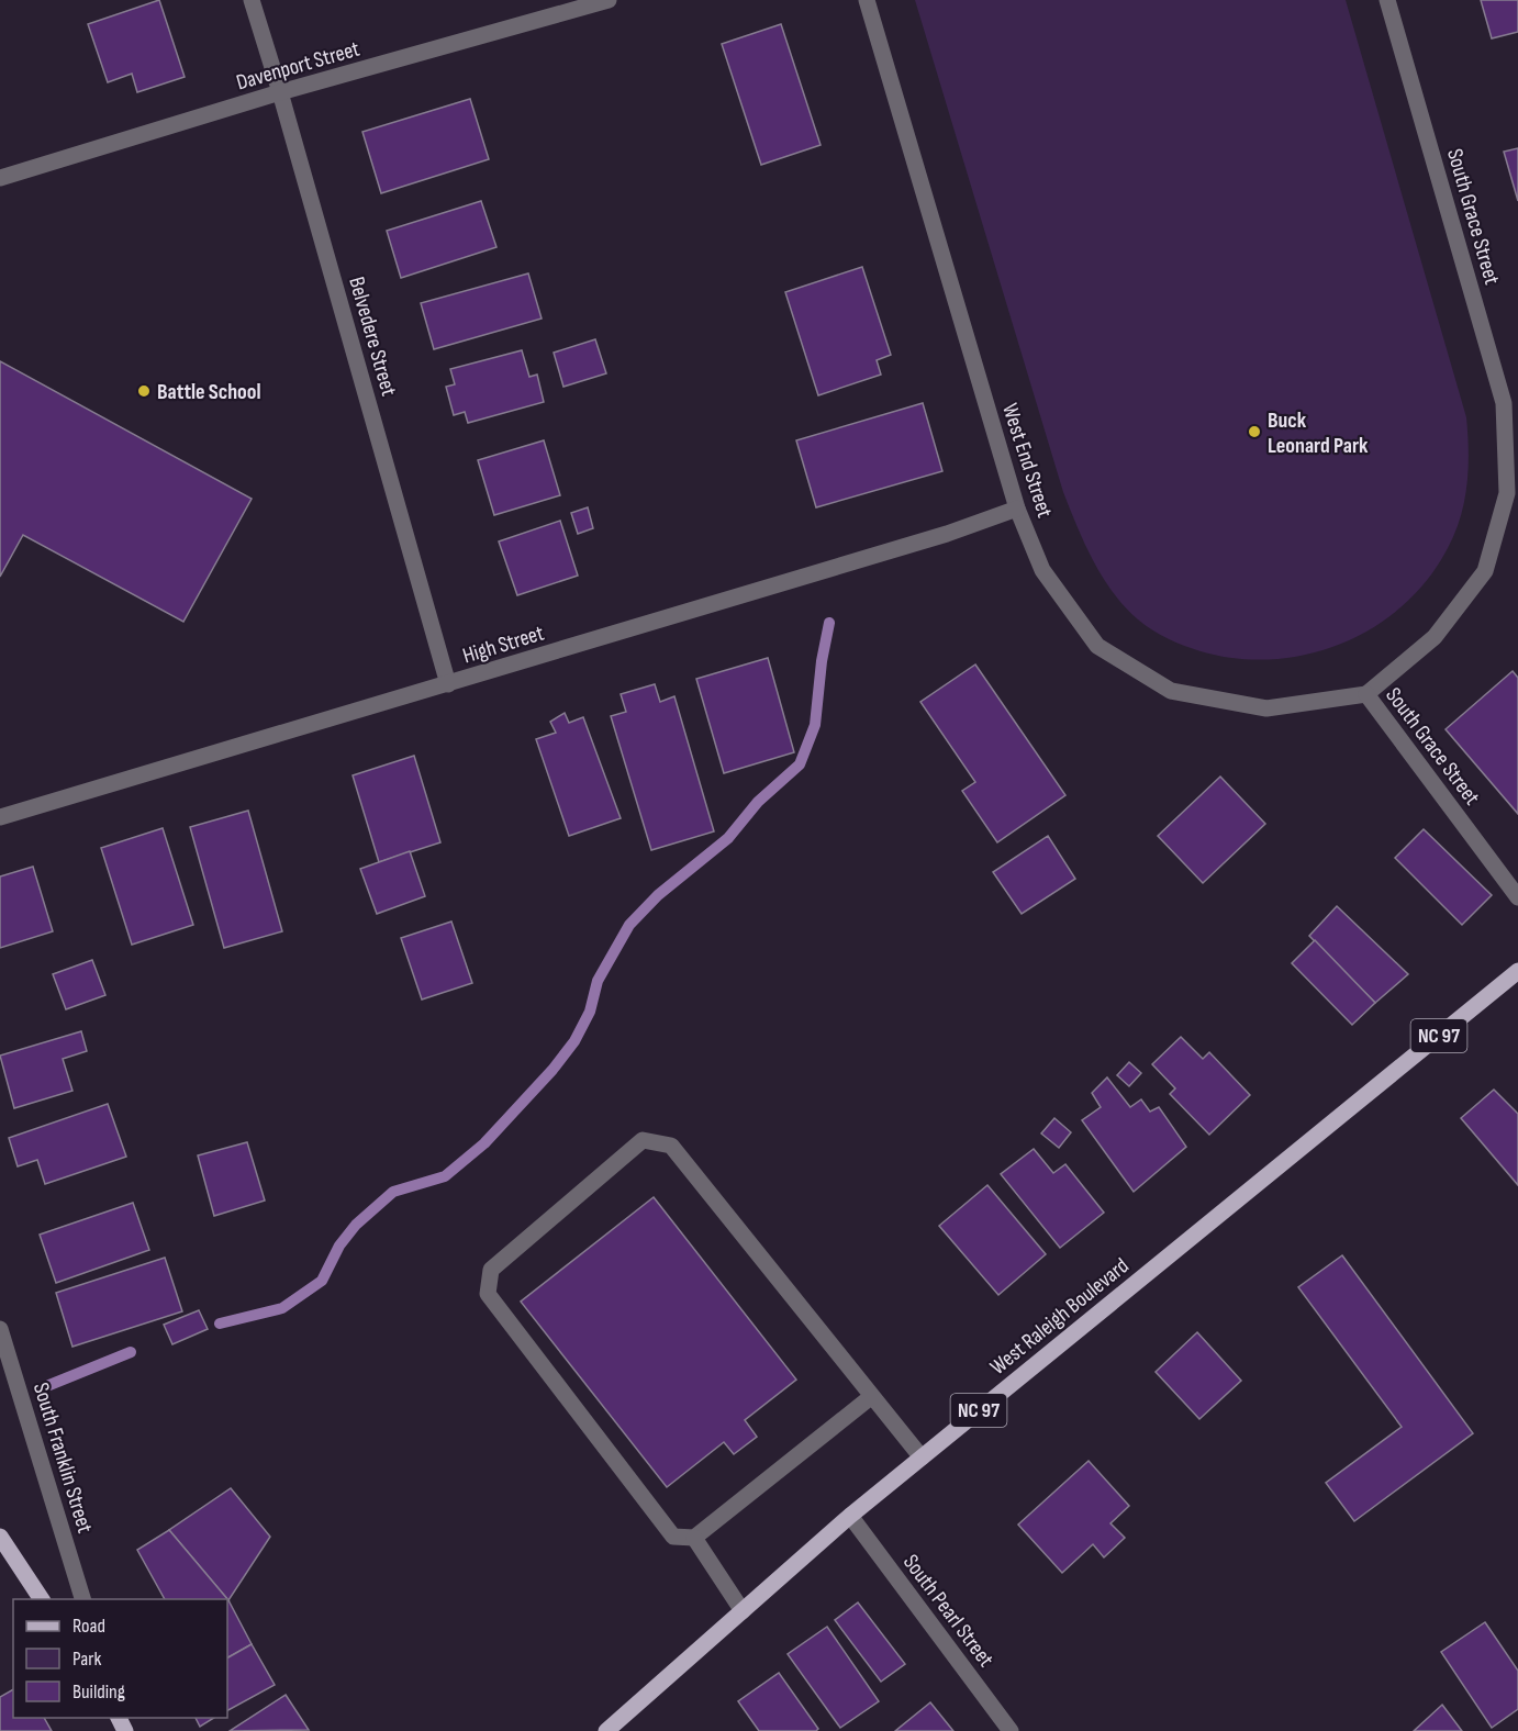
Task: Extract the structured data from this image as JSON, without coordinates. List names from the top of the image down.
{
  "streets": {
    "main road": ["NC 97", "West Raleigh Boulevard"],
    "street": [
      "Davenport Street",
      "South Grace Street",
      "Belvedere Street",
      "West End Street",
      "High Street",
      "South Franklin Street",
      "South Pearl Street"
    ]
  },
  "crossings": [
    ["Davenport Street", "Belvedere Street"],
    ["South Grace Street", "West End Street"],
    ["Belvedere Street", "High Street"],
    ["West End Street", "High Street"],
    ["West Raleigh Boulevard", "South Pearl Street"]
  ],
  "places": ["Battle School", "Buck Leonard Park"],
  "legend": ["Road", "Park", "Building"]
}
